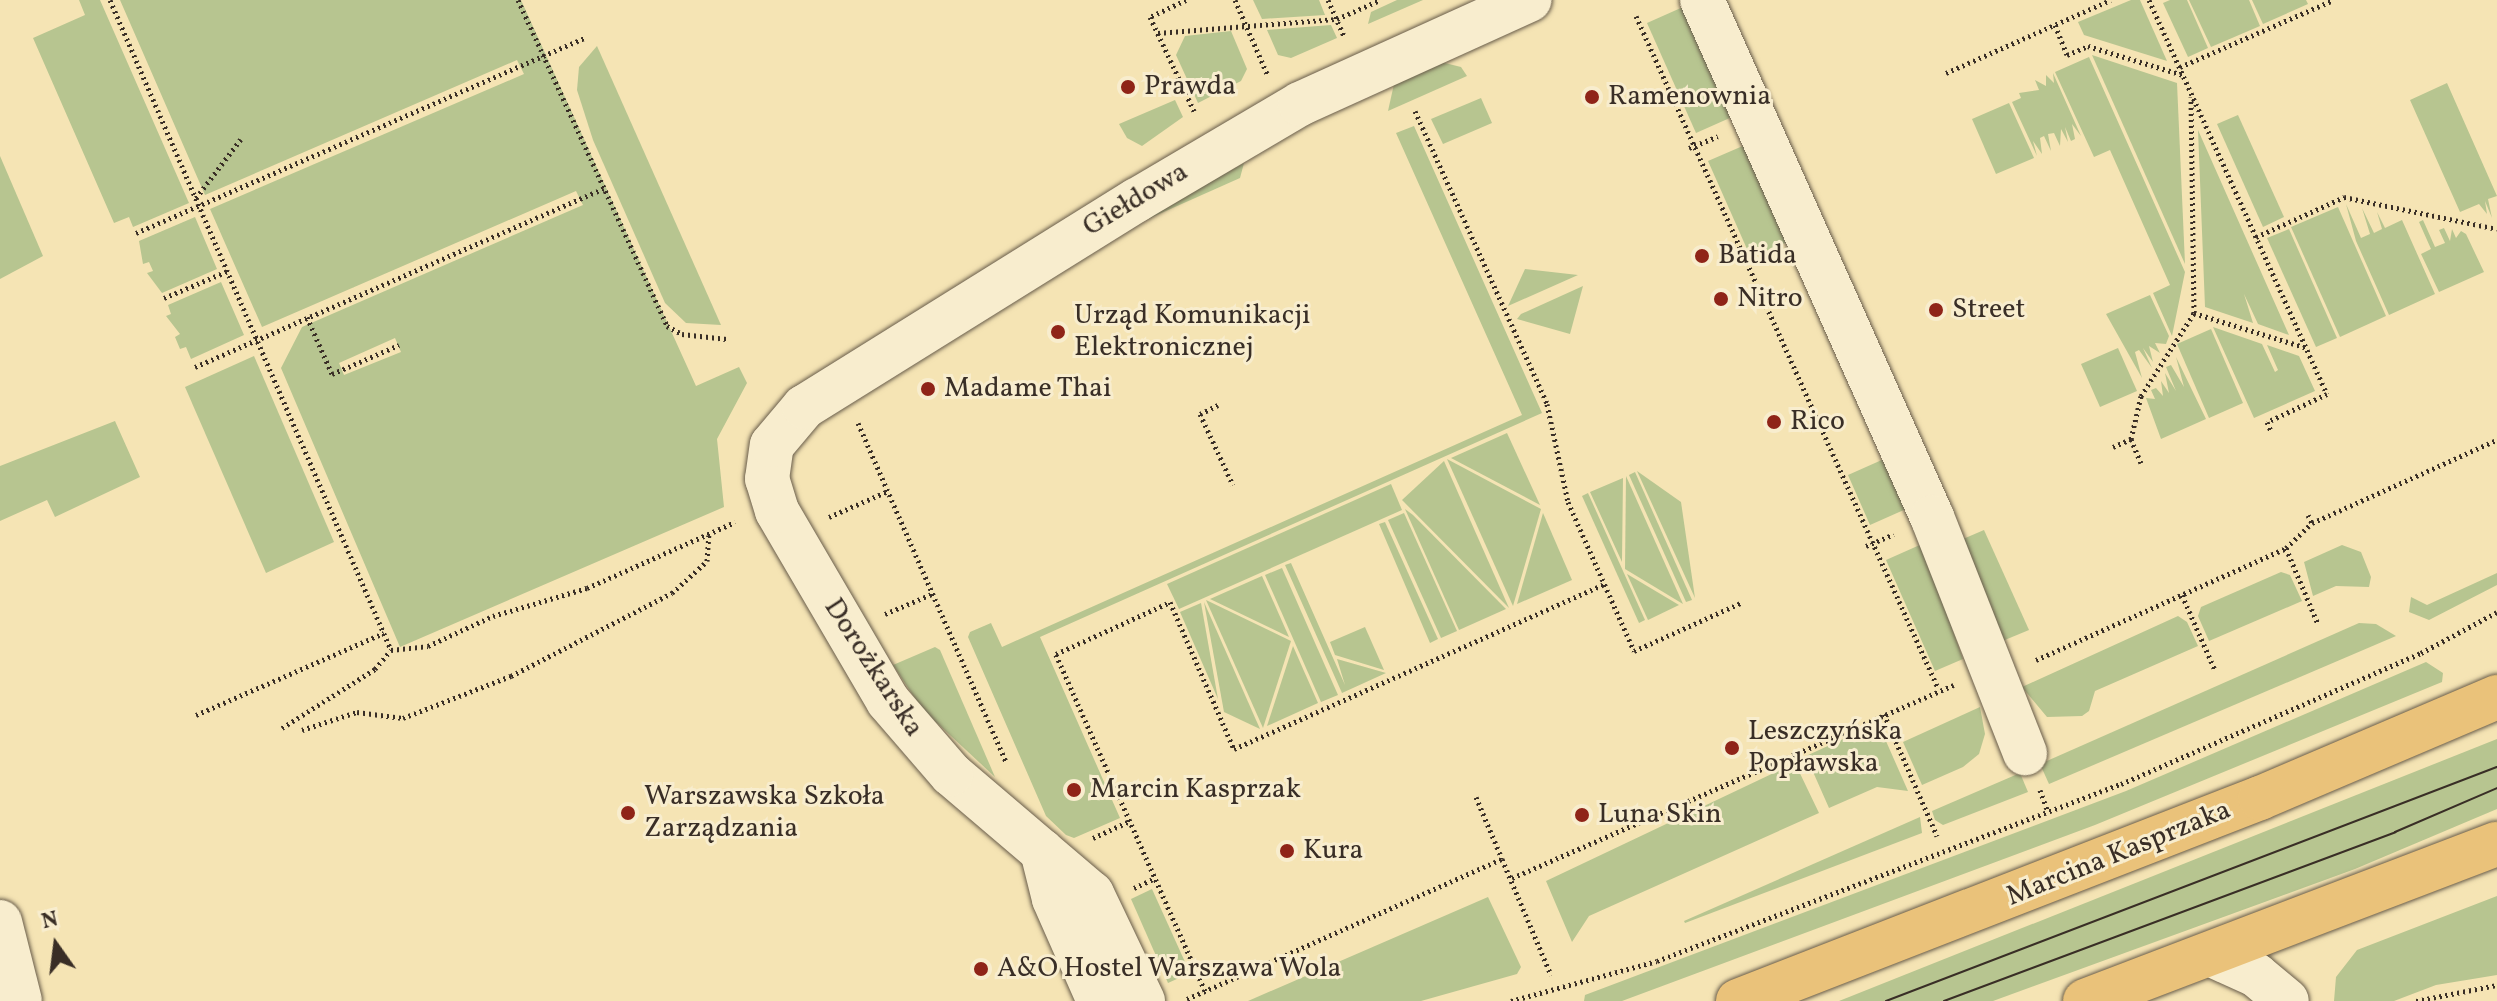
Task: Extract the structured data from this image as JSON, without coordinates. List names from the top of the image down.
{
  "streets": {
    "main road": ["Marcina Kasprzaka"],
    "street": ["Giełdowa", "Dorożkarska"]
  },
  "crossings": [
    ["Giełdowa", "Dorożkarska"]
  ],
  "places": [
    "Prawda",
    "Ramenownia",
    "Batida",
    "Nitro",
    "Street",
    "Urząd Komunikacji Elektronicznej",
    "Madame Thai",
    "Rico",
    "Leszczyńska Popławska",
    "Marcin Kasprzak",
    "Warszawska Szkoła Zarządzania",
    "Luna Skin",
    "Kura",
    "A&O Hostel Warszawa Wola"
  ],
  "north": "top"
}
